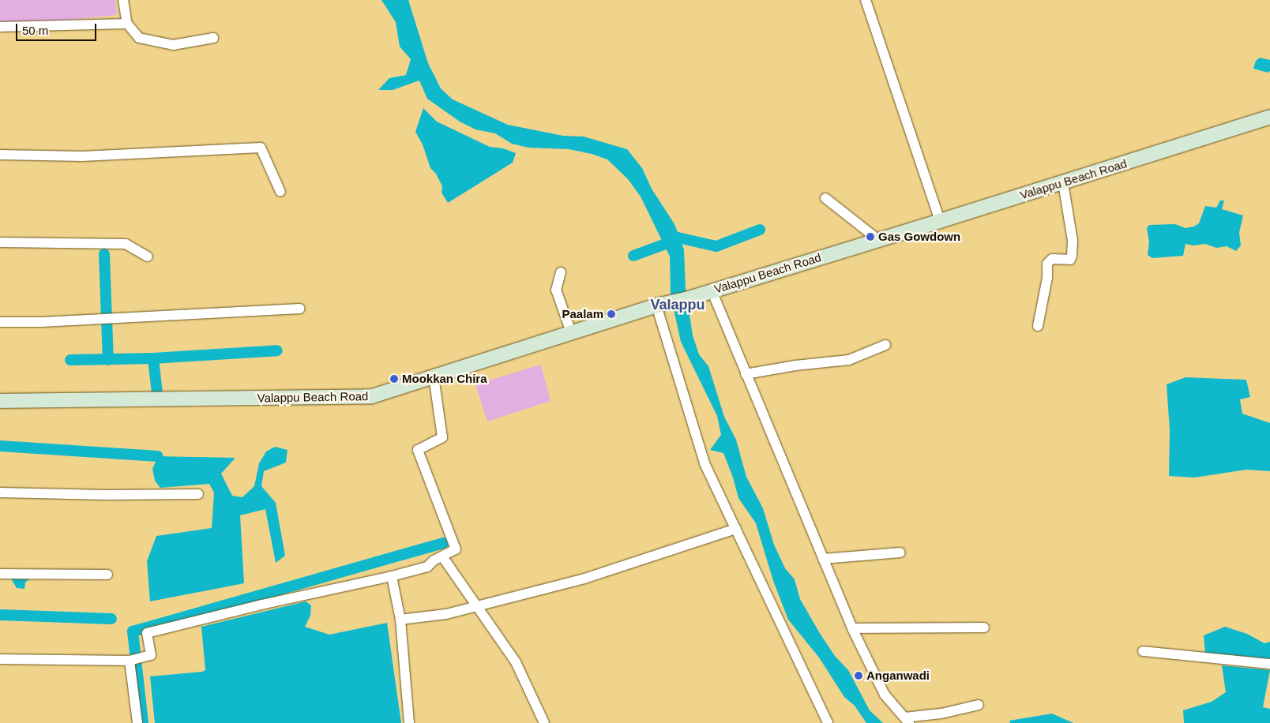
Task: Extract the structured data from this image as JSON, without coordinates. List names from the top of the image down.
{
  "streets": {
    "main road": ["Valappu Beach Road"]
  },
  "districts": ["Valappu"],
  "places": [
    "Gas Gowdown",
    "Paalam",
    "Mookkan Chira",
    "Anganwadi"
  ],
  "scale_bar": "50 m"
}
